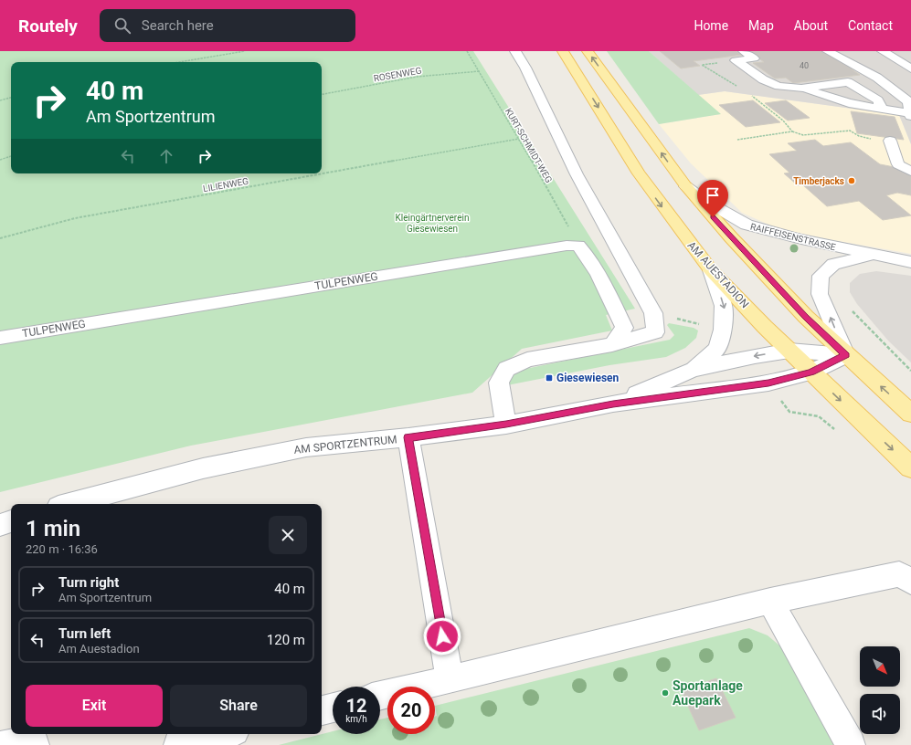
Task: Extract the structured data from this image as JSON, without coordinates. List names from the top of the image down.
{
  "streets": {
    "main road": ["AM AUESTADION"],
    "street": ["RAIFFEISENSTRASSE", "TULPENWEG", "AM SPORTZENTRUM"],
    "path": ["ROSENWEG", "KURT-SCHMIDT-WEG", "LILIENWEG"]
  },
  "crossings": [
    ["ROSENWEG", "KURT-SCHMIDT-WEG"],
    ["KURT-SCHMIDT-WEG", "LILIENWEG"],
    ["KURT-SCHMIDT-WEG", "TULPENWEG"],
    ["AM AUESTADION", "AM SPORTZENTRUM"]
  ],
  "parks": ["Kleingärtnerverein Giesewiesen"],
  "places": {
    "other": ["Timberjacks", "Sportanlage Auepark"],
    "transit": ["Giesewiesen"]
  },
  "house_numbers": ["40"],
  "north": "bottom right",
  "page": {
    "header": "Routely",
    "search": "Search here",
    "nav": [
      "Home",
      "Map",
      "About",
      "Contact"
    ],
    "turn": ["40 m", "Am Sportzentrum"],
    "heading": ["1 min", "220 m · 16:36"],
    "list": [
      {
        "name": "Turn right",
        "note": "Am Sportzentrum",
        "value": "40 m"
      },
      {
        "name": "Turn left",
        "note": "Am Auestadion",
        "value": "120 m"
      }
    ],
    "buttons": ["Exit", "Share"],
    "speed": "12 km/h",
    "limit": "20"
  }
}
